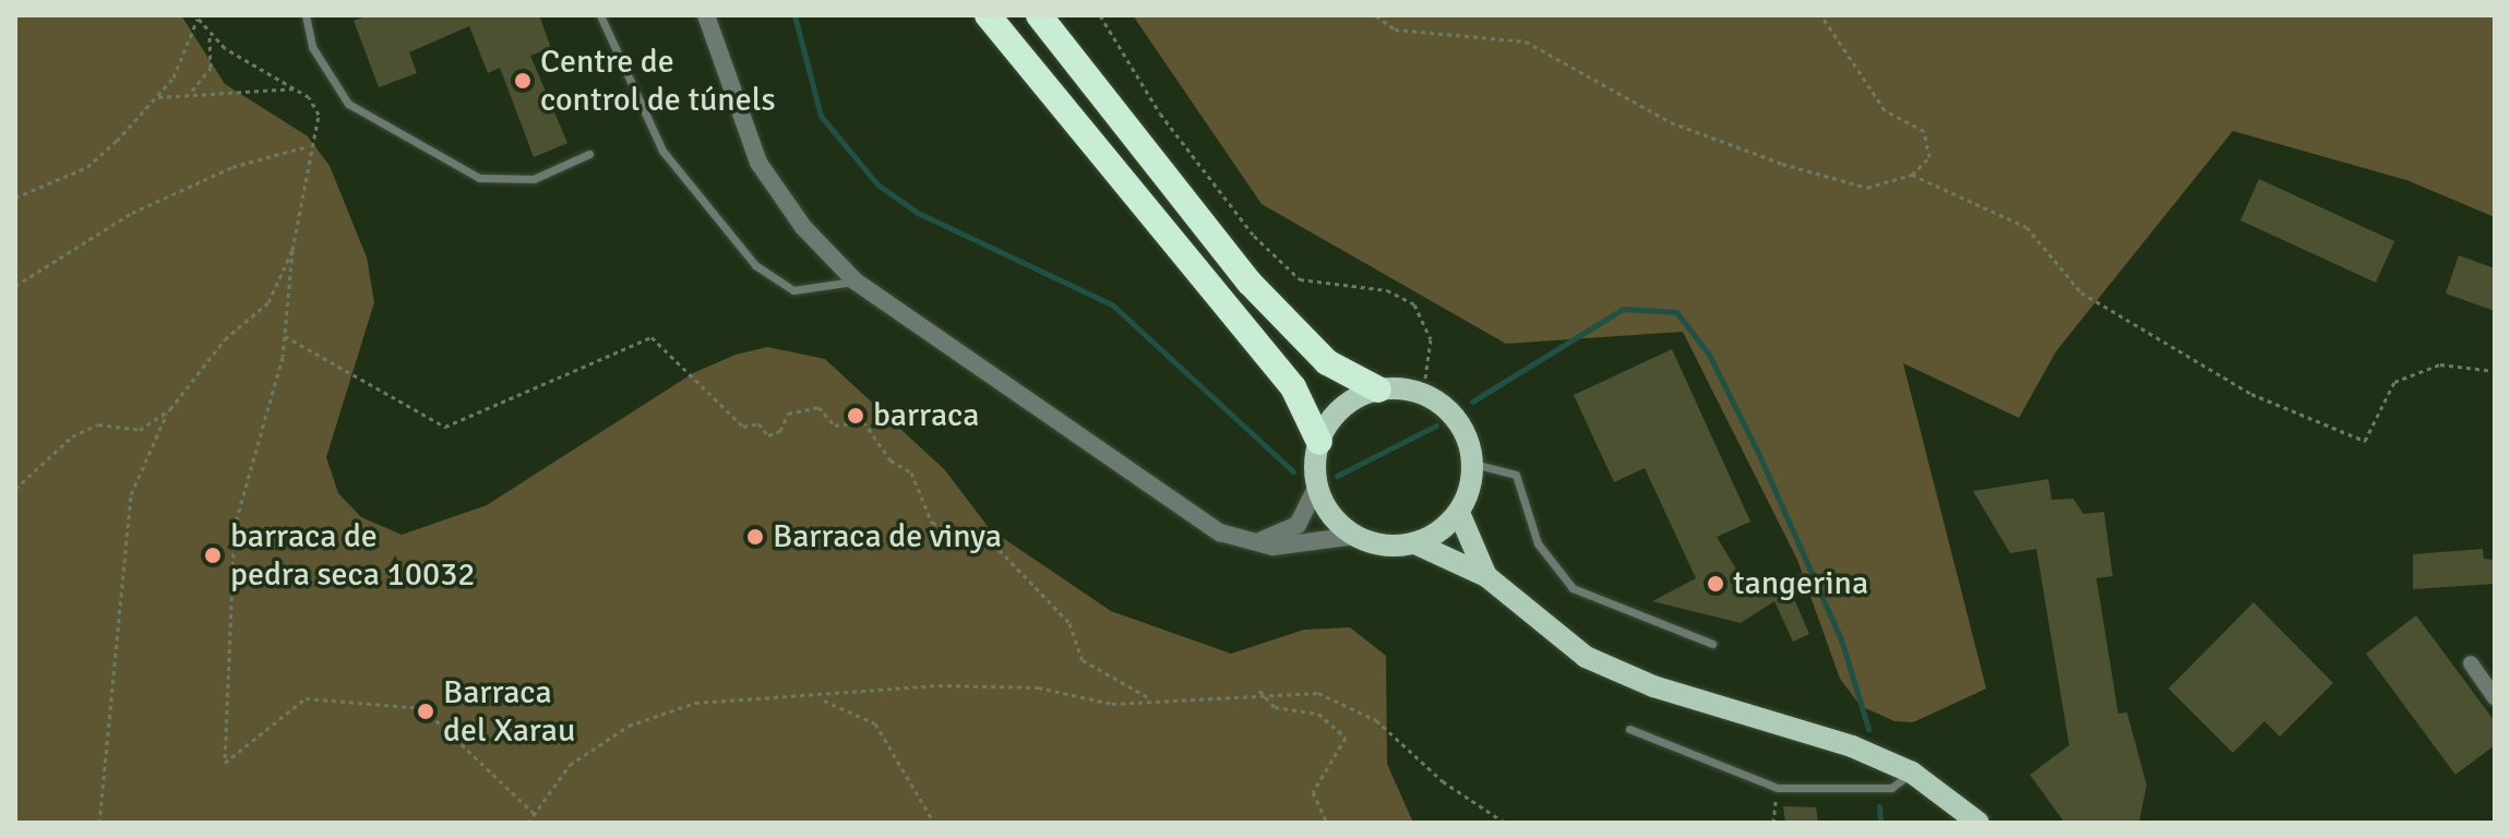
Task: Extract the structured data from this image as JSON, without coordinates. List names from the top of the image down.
{
  "places": [
    "Centre de control de túnels",
    "barraca",
    "Barraca de vinya",
    "barraca de pedra seca 10032",
    "tangerina",
    "Barraca del Xarau"
  ]
}
